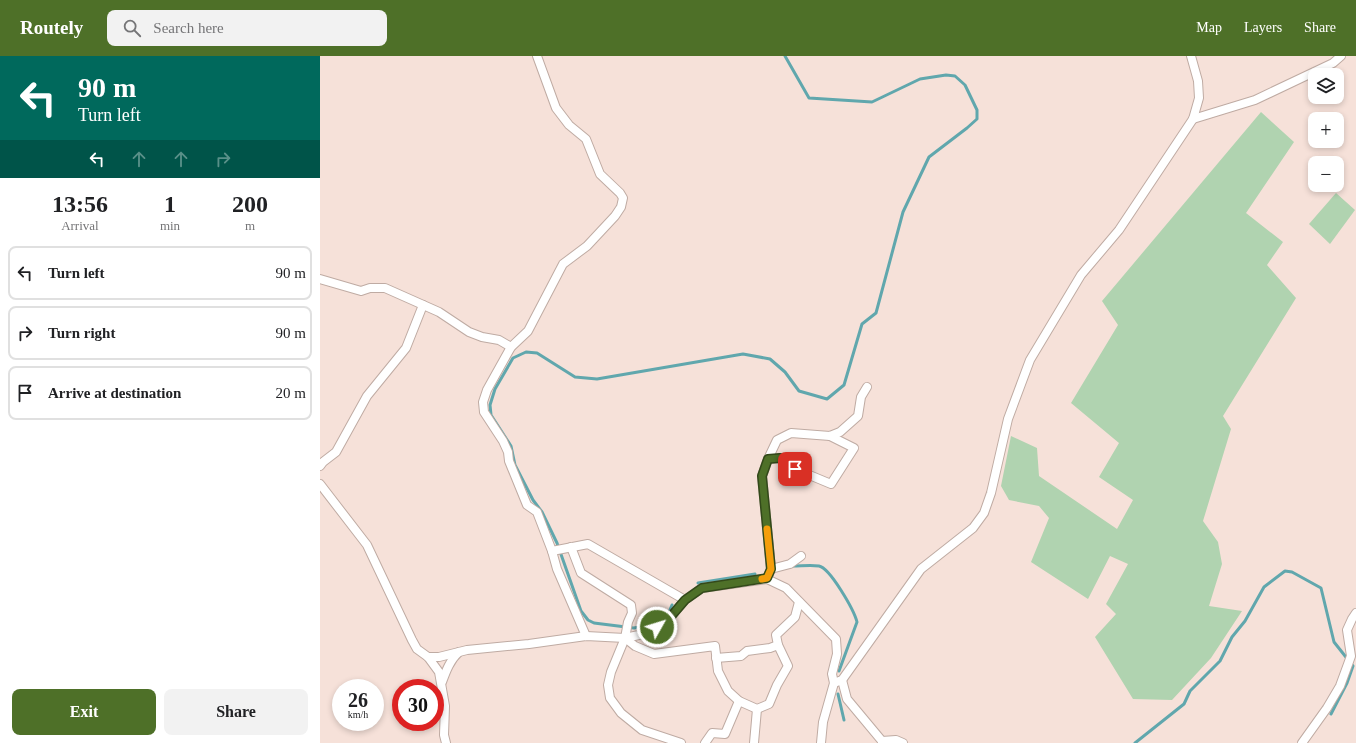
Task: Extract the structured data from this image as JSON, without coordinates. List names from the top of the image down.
{
  "page": {
    "header": "Routely",
    "search": "Search here",
    "nav": ["Map", "Layers", "Share"],
    "turn": ["90 m", "Turn left"],
    "map_buttons": ["+", "−"],
    "eta": [
      "13:56",
      "Arrival",
      "1",
      "min",
      "200",
      "m"
    ],
    "list": [
      {
        "name": "Turn left",
        "value": "90 m"
      },
      {
        "name": "Turn right",
        "value": "90 m"
      },
      {
        "name": "Arrive at destination",
        "value": "20 m"
      }
    ],
    "speed": "26 km/h",
    "limit": "30",
    "buttons": ["Exit", "Share"]
  }
}
